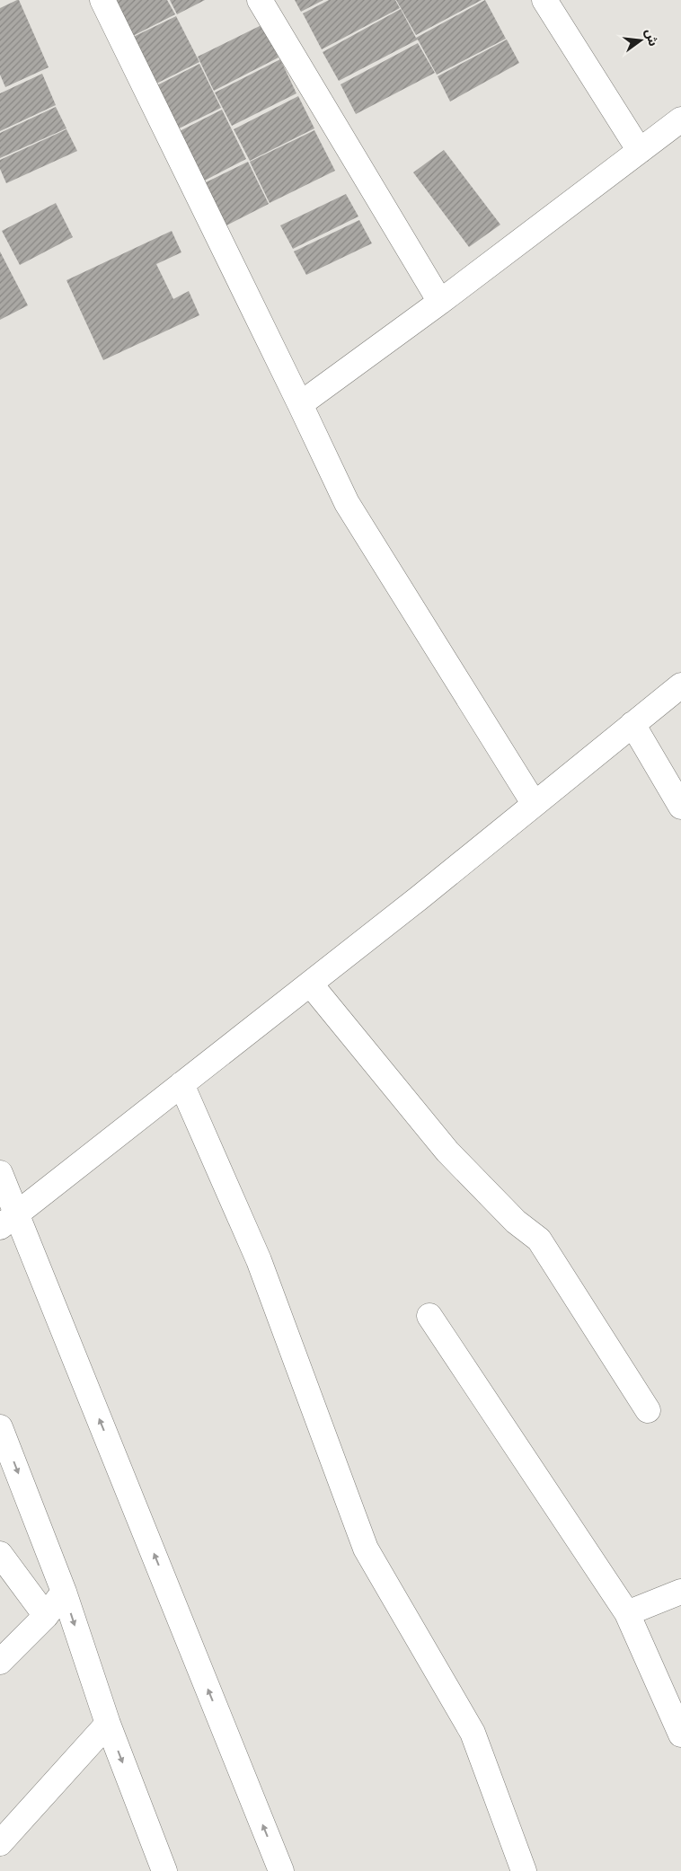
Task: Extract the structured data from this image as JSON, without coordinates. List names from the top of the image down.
{
  "north": "right"
}
